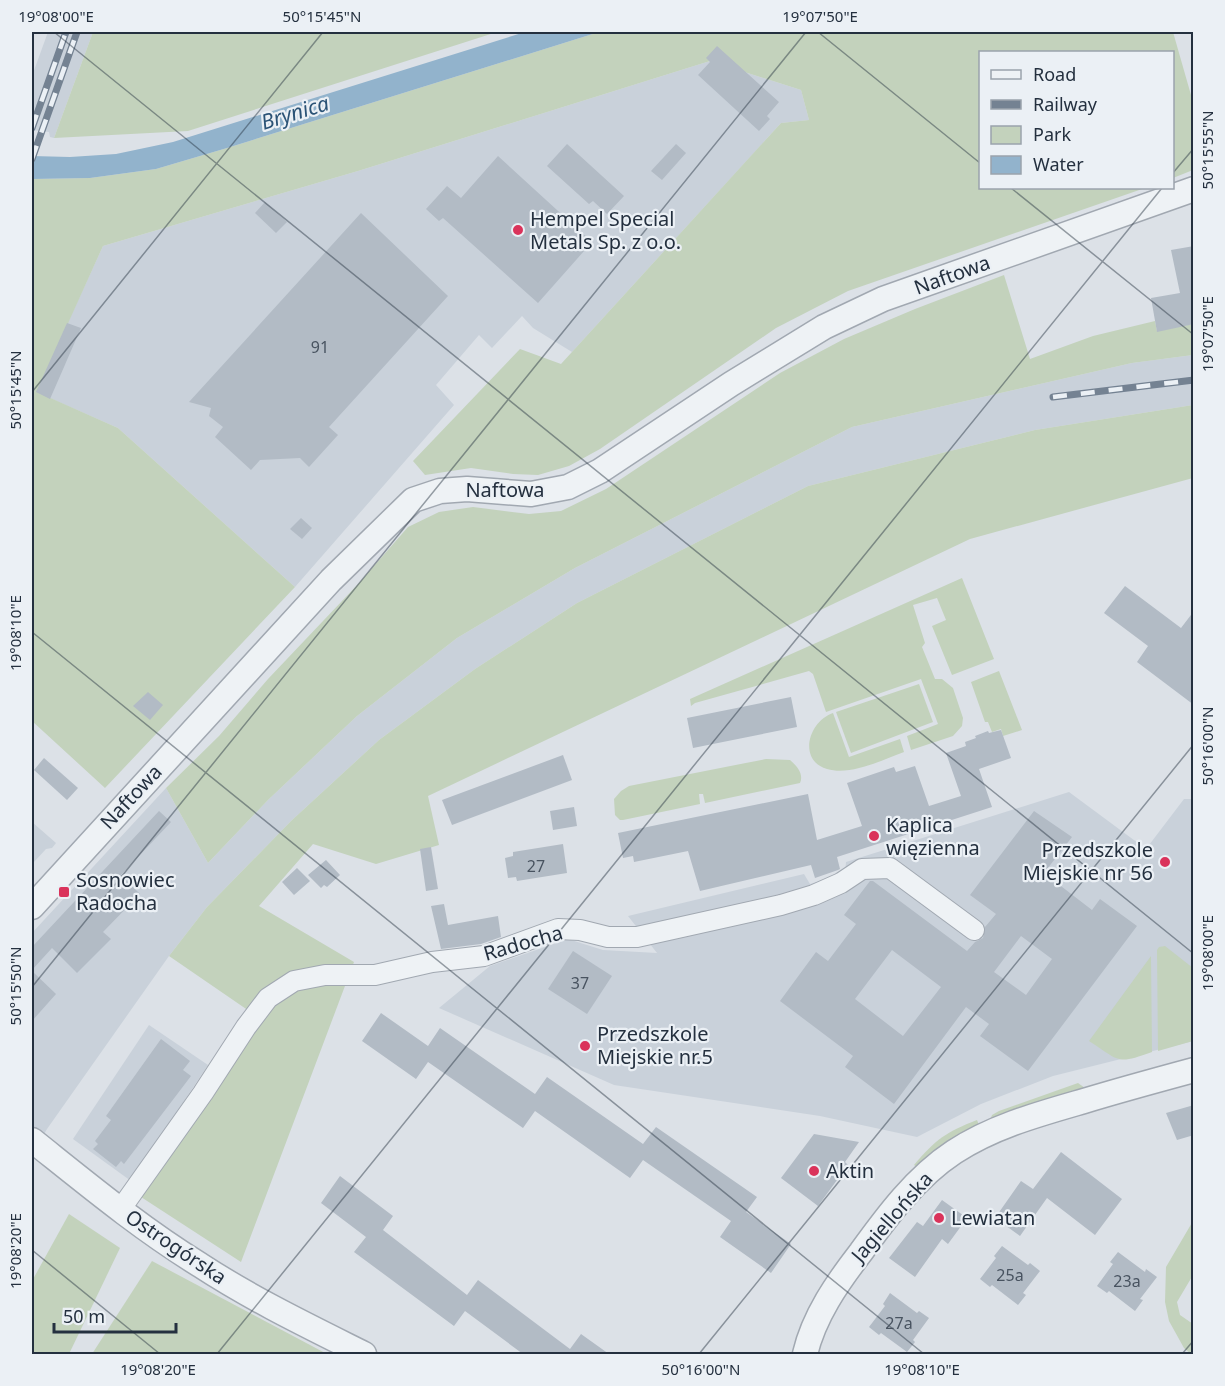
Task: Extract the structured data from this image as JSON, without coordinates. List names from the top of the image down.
{
  "streets": {
    "street": [
      "Naftowa",
      "Radocha",
      "Jagiellońska",
      "Ostrogórska"
    ]
  },
  "crossings": [
    ["Radocha", "Ostrogórska"]
  ],
  "water": ["Brynica"],
  "places": {
    "other": [
      "Hempel Special Metals Sp. z o.o.",
      "Kaplica więzienna",
      "Przedszkole Miejskie nr 56",
      "Przedszkole Miejskie nr.5",
      "Aktin",
      "Lewiatan"
    ],
    "transit": ["Sosnowiec Radocha"]
  },
  "house_numbers": [
    "91",
    "27",
    "37",
    "25a",
    "23a",
    "27a"
  ],
  "legend": [
    "Road",
    "Railway",
    "Park",
    "Water"
  ],
  "scale_bar": "50 m",
  "coordinates": [
    "19°08'00\"E",
    "50°15'45\"N",
    "19°07'50\"E",
    "50°15'55\"N",
    "19°08'10\"E",
    "50°16'00\"N",
    "50°15'50\"N",
    "19°08'20\"E"
  ]
}
